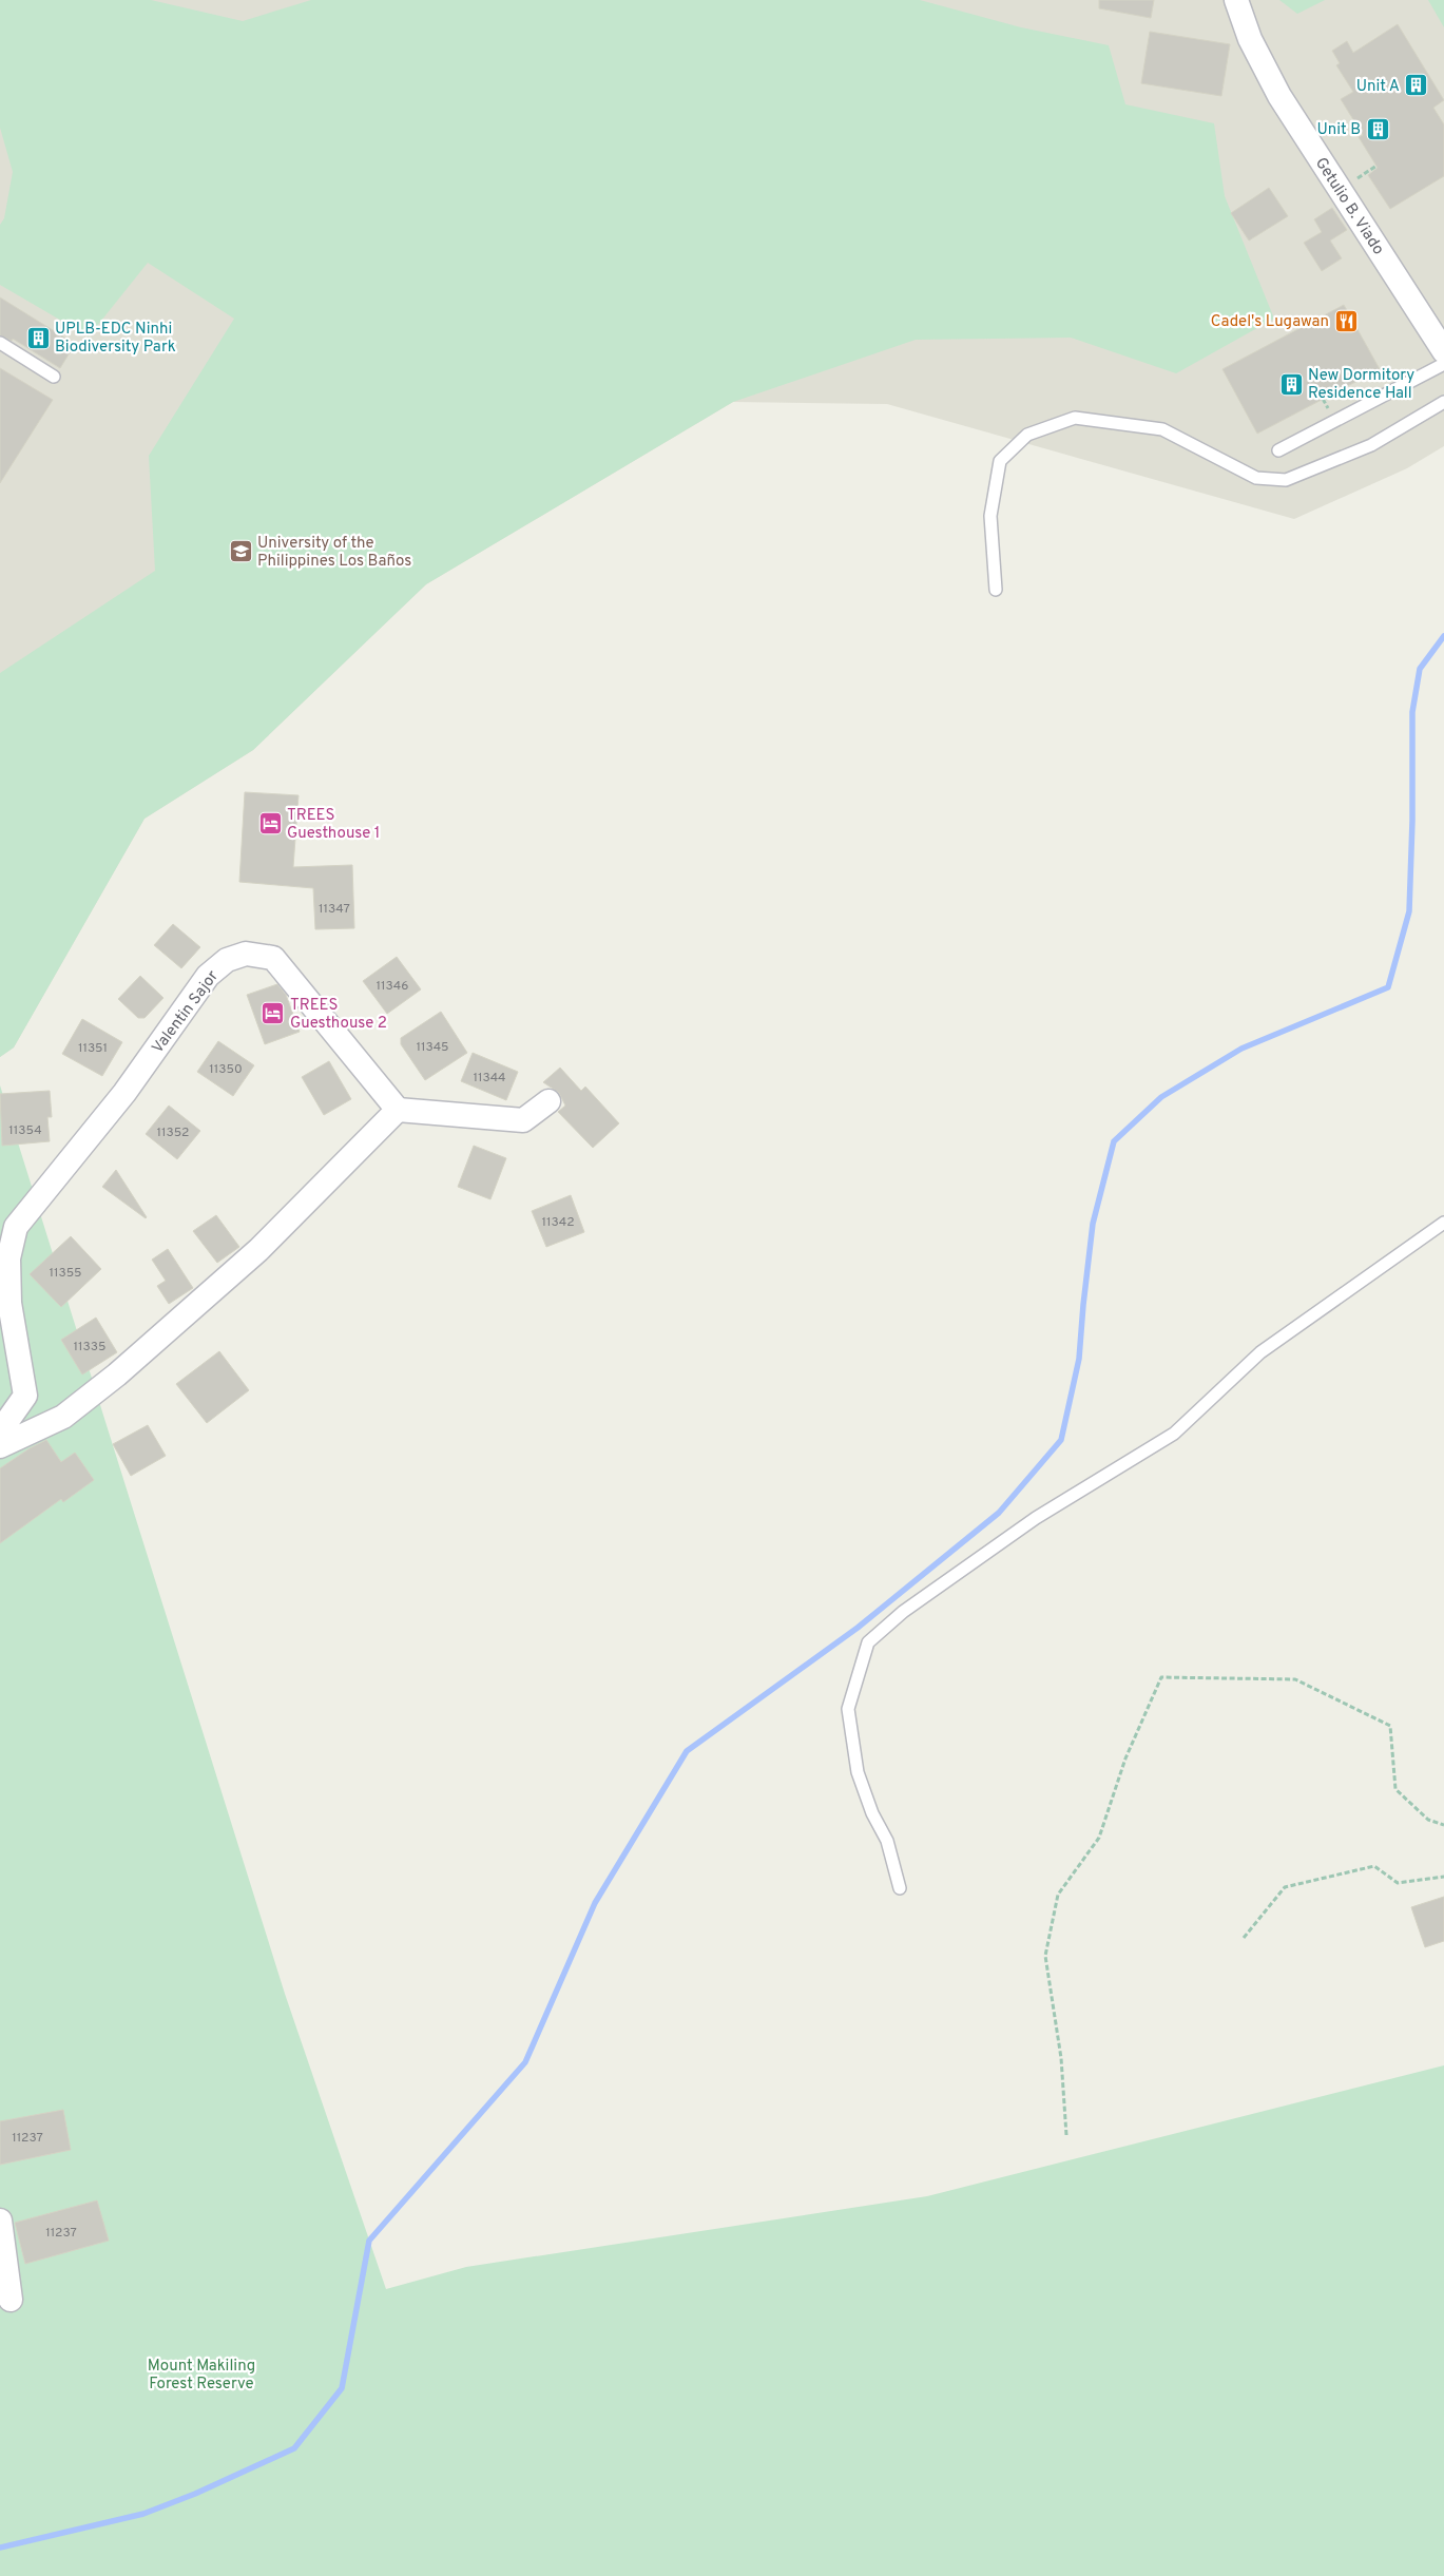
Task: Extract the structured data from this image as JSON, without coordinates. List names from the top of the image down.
{
  "streets": {
    "street": ["Getulio B. Viado", "Valentin Sajor"]
  },
  "parks": ["Mount Makiling Forest Reserve"],
  "places": {
    "building": [
      "Unit A",
      "Unit B",
      "UPLB-EDC Ninhi Biodiversity Park",
      "New Dormitory Residence Hall"
    ],
    "restaurant": ["Cadel's Lugawan"],
    "school or university": ["University of the Philippines Los Baños"],
    "hotel": ["TREES Guesthouse 1", "TREES Guesthouse 2"]
  },
  "house_numbers": [
    "11347",
    "11346",
    "11345",
    "11351",
    "11350",
    "11344",
    "11354",
    "11352",
    "11342",
    "11355",
    "11335",
    "11237",
    "11237"
  ]
}
